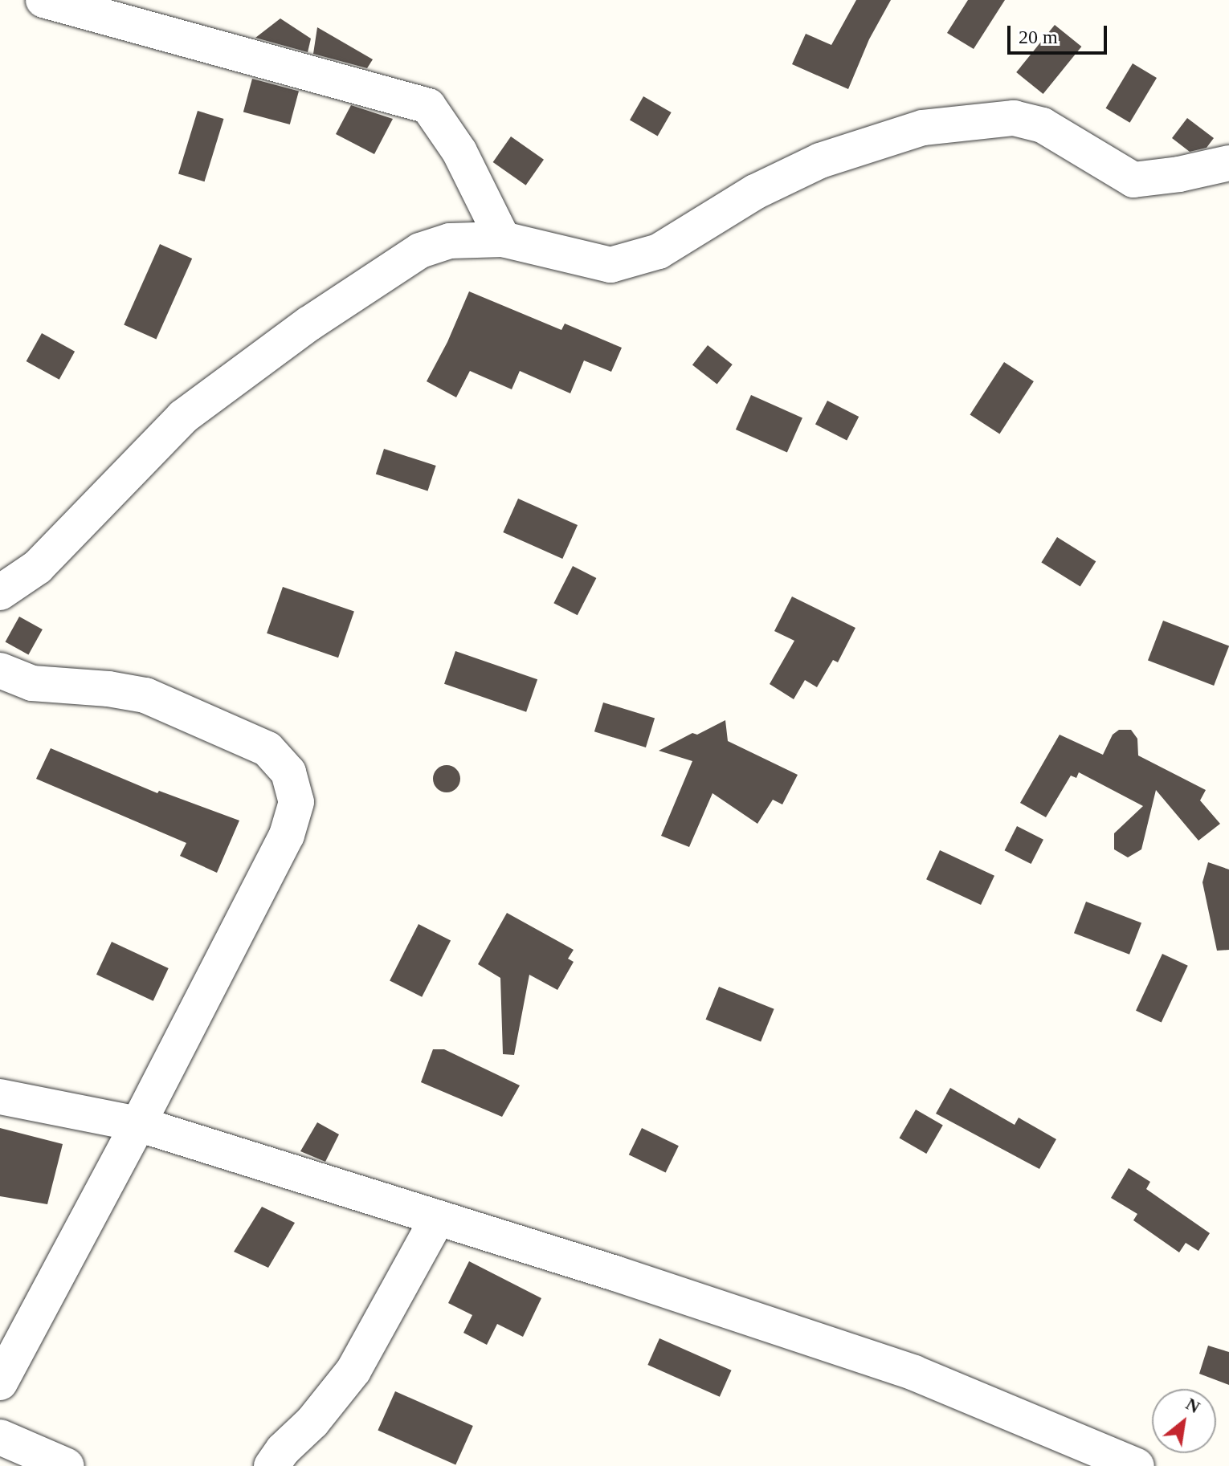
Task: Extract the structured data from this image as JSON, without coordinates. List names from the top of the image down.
{
  "scale_bar": "20 m",
  "north": "top right"
}
